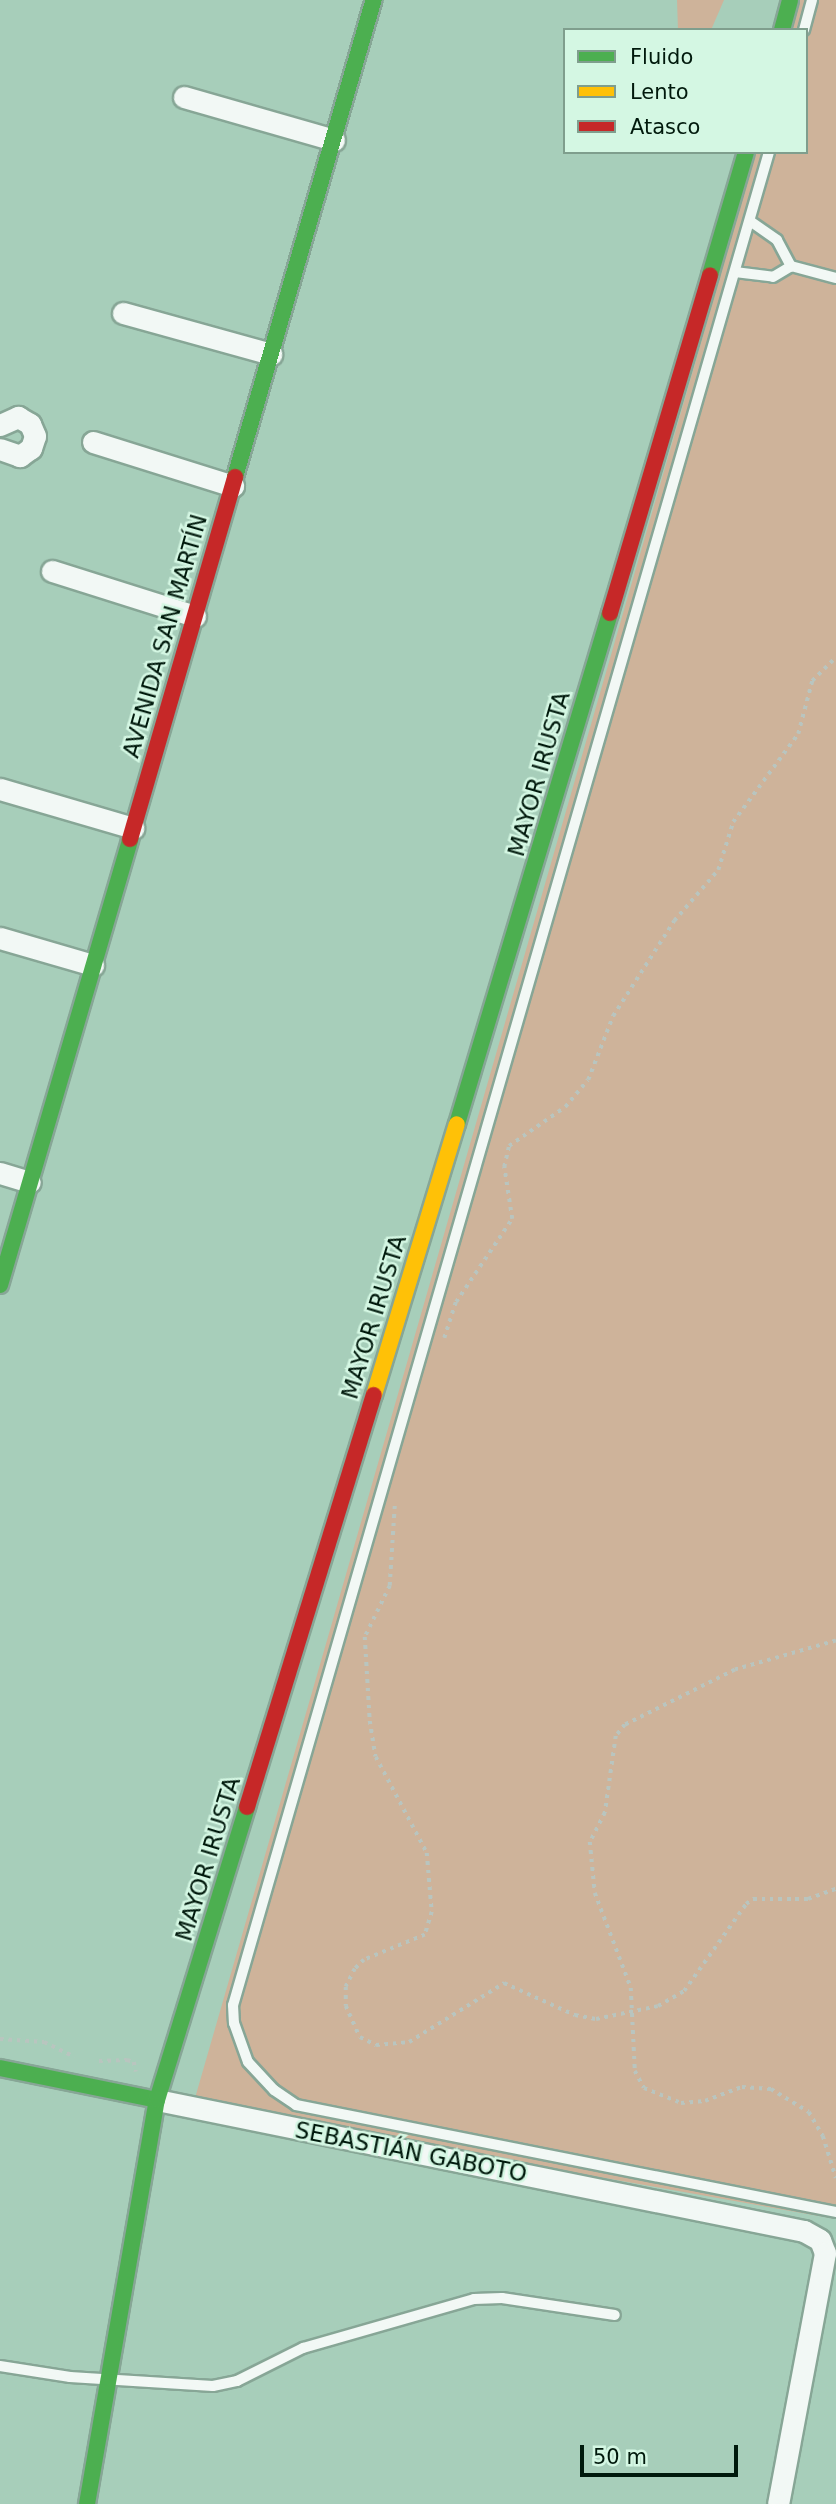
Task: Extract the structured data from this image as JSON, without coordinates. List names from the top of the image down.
{
  "streets": {
    "main road": ["AVENIDA SAN MARTÍN", "MAYOR IRUSTA", "SEBASTIÁN GABOTO"]
  },
  "crossings": [
    ["MAYOR IRUSTA", "SEBASTIÁN GABOTO"]
  ],
  "legend": ["Fluido", "Lento", "Atasco"],
  "scale_bar": "50 m"
}
